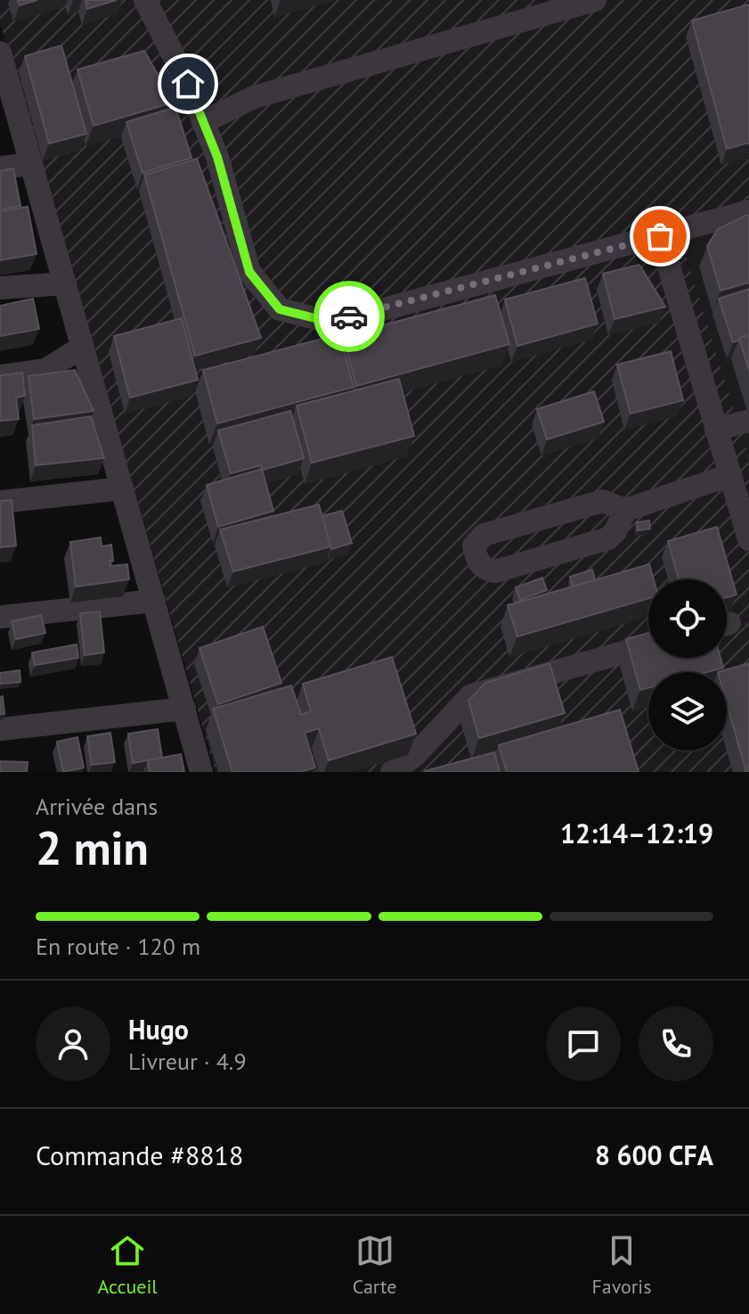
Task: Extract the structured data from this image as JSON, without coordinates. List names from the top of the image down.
{
  "page": {
    "heading": ["2 min", "Arrivée dans", "12:14–12:19"],
    "panel": [
      "Hugo",
      "Livreur · 4.9",
      "Commande #8818",
      "8 600 CFA"
    ],
    "bar": "En route · 120 m",
    "tabs": ["Accueil", "Carte", "Favoris"]
  }
}
